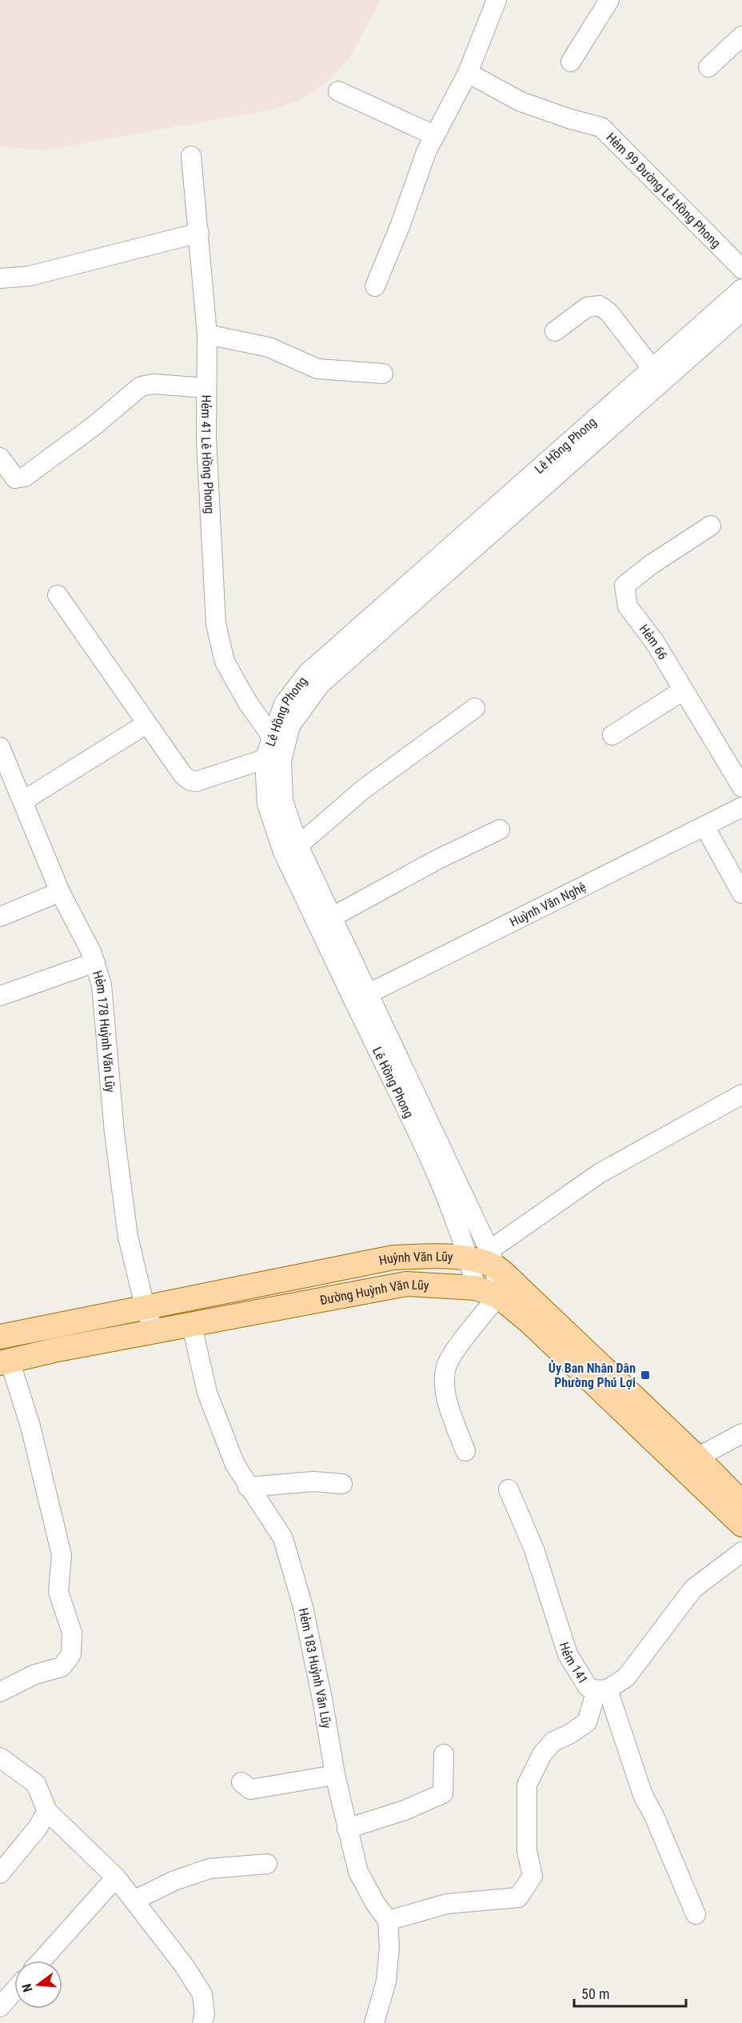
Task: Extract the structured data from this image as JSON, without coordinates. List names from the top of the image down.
{
  "streets": {
    "main road": ["Huỳnh Văn Lũy", "Đường Huỳnh Văn Lũy"],
    "street": [
      "Hẻm 99 Đường Lê Hồng Phong",
      "Lê Hồng Phong",
      "Hẻm 41 Lê Hồng Phong",
      "Hẻm 66",
      "Huỳnh Văn Nghệ",
      "Hẻm 178 Huỳnh Văn Lũy",
      "Hẻm 141",
      "Hẻm 183 Huỳnh Văn Lũy"
    ]
  },
  "crossings": [
    ["Lê Hồng Phong", "Hẻm 41 Lê Hồng Phong"],
    ["Lê Hồng Phong", "Huỳnh Văn Nghệ"],
    ["Lê Hồng Phong", "Huỳnh Văn Lũy"],
    ["Lê Hồng Phong", "Đường Huỳnh Văn Lũy"],
    ["Hẻm 178 Huỳnh Văn Lũy", "Huỳnh Văn Lũy"],
    ["Hẻm 178 Huỳnh Văn Lũy", "Đường Huỳnh Văn Lũy"],
    ["Đường Huỳnh Văn Lũy", "Hẻm 183 Huỳnh Văn Lũy"]
  ],
  "places": {
    "transit": ["Ủy Ban Nhân Dân Phường Phú Lợi"]
  },
  "scale_bar": "50 m",
  "north": "left"
}
